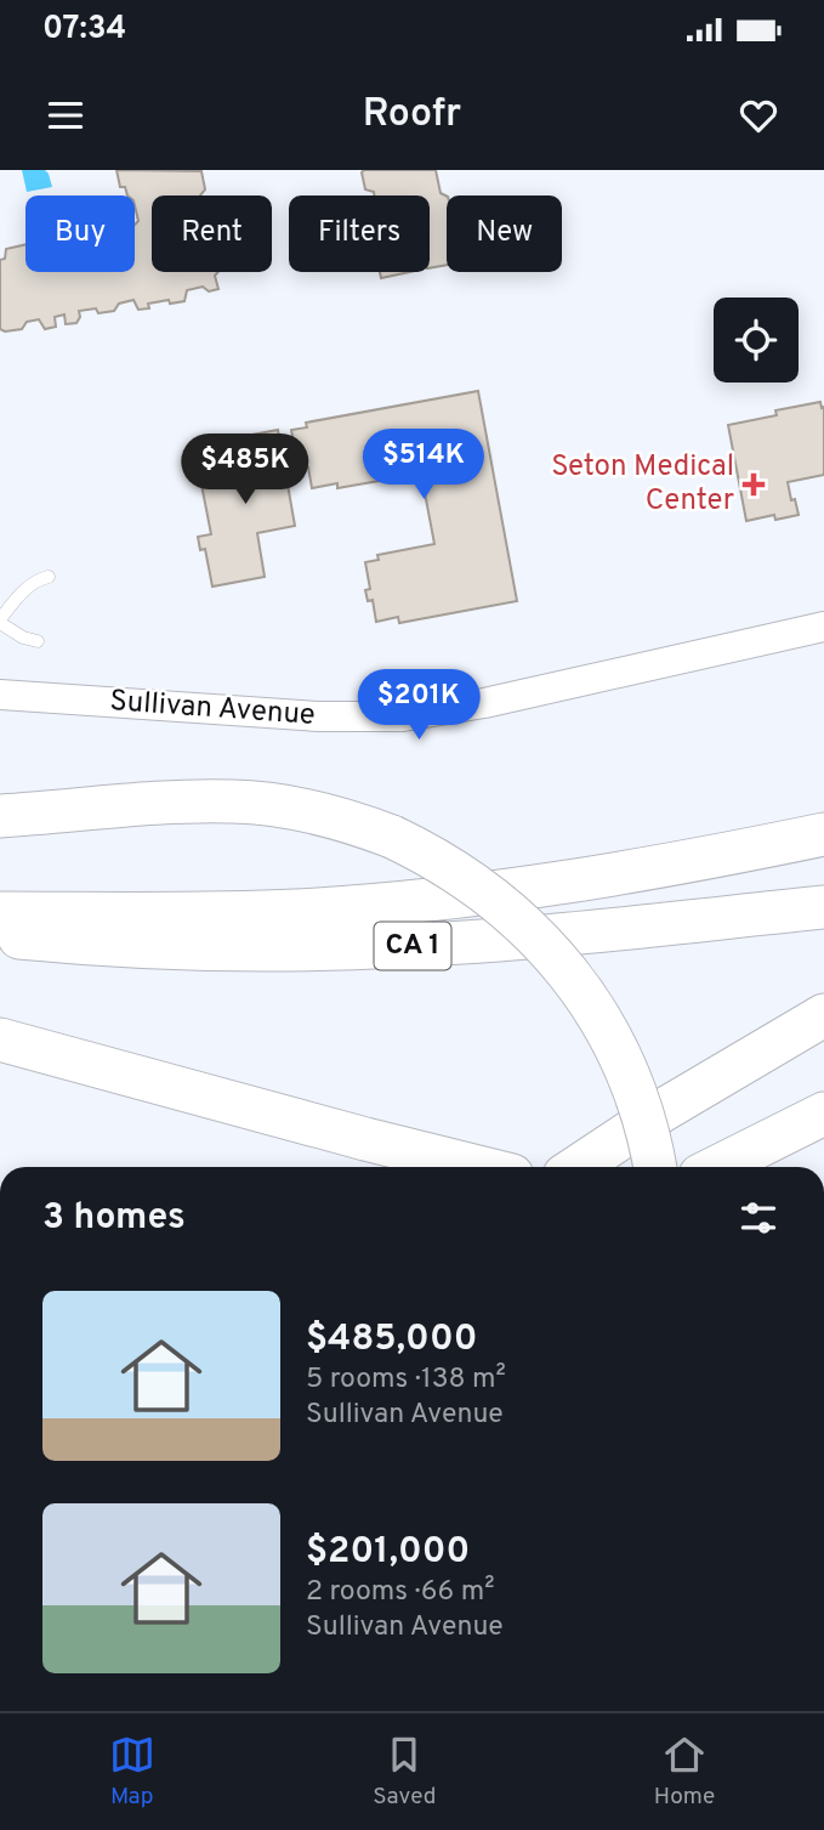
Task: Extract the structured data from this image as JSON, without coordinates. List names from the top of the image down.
{
  "streets": {
    "highway": ["CA 1"],
    "street": ["Sullivan Avenue"]
  },
  "places": {
    "health": ["Seton Medical Center"]
  },
  "page": {
    "status": "07:34",
    "header": "Roofr",
    "chip": [
      "Buy",
      "Rent",
      "Filters",
      "New"
    ],
    "price": ["$514K", "$485K", "$201K"],
    "heading": "3 homes",
    "list": [
      {
        "name": "$485,000",
        "note": "5 rooms · 138 m² · Sullivan Avenue"
      },
      {
        "name": "$201,000",
        "note": "2 rooms · 66 m² · Sullivan Avenue"
      }
    ],
    "tabs": ["Map", "Saved", "Home"]
  }
}
